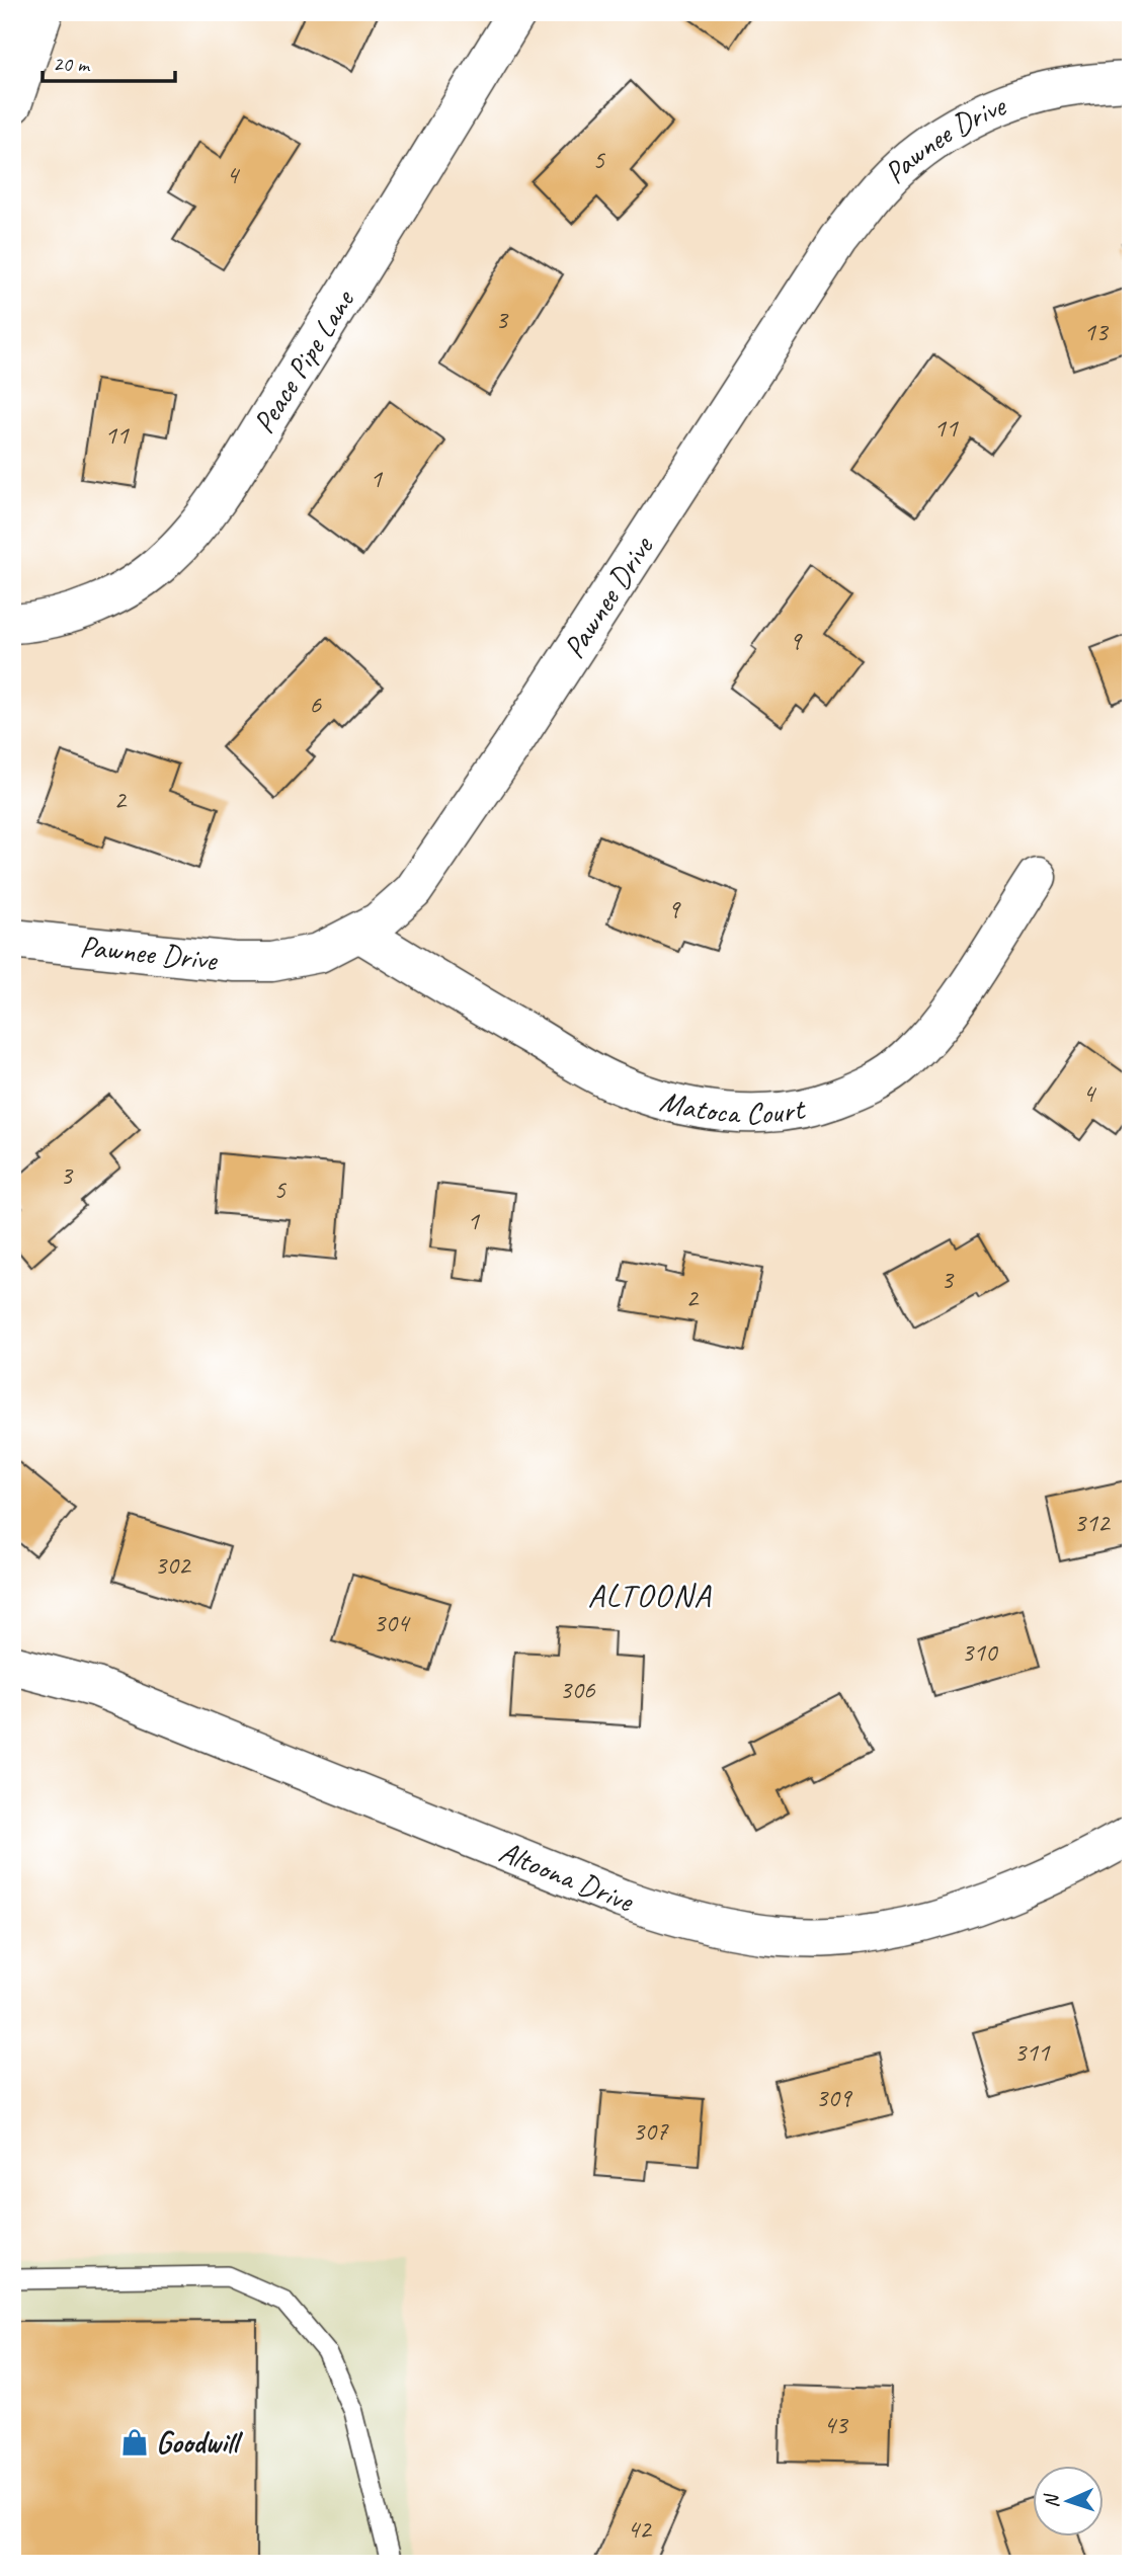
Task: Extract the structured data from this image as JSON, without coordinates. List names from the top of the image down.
{
  "streets": {
    "street": [
      "Pawnee Drive",
      "Peace Pipe Lane",
      "Matoca Court",
      "Altoona Drive"
    ]
  },
  "crossings": [
    ["Pawnee Drive", "Matoca Court"]
  ],
  "districts": ["ALTOONA"],
  "places": {
    "shop": ["Goodwill"]
  },
  "house_numbers": [
    "5",
    "4",
    "3",
    "13",
    "11",
    "11",
    "1",
    "9",
    "6",
    "2",
    "9",
    "4",
    "3",
    "5",
    "1",
    "3",
    "2",
    "312",
    "302",
    "304",
    "310",
    "306",
    "311",
    "309",
    "307",
    "43",
    "42"
  ],
  "scale_bar": "20 m",
  "north": "left"
}
